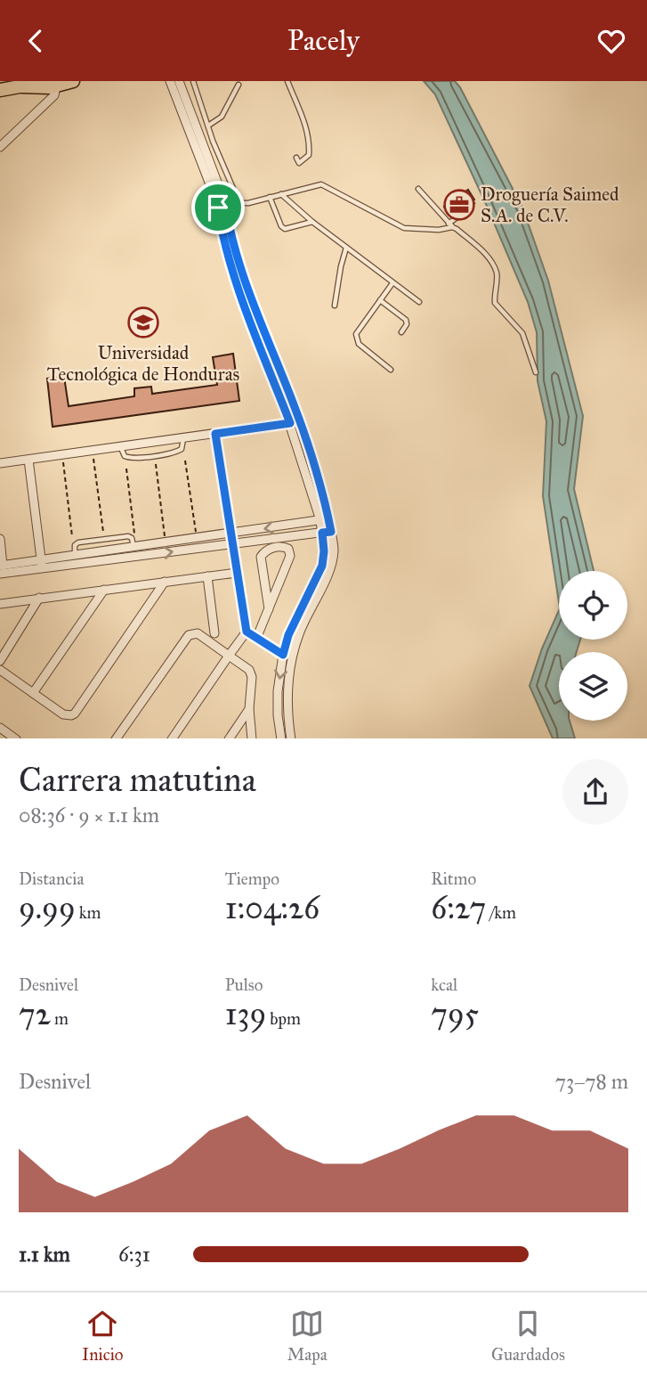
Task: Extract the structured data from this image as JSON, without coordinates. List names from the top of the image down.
{
  "places": {
    "office": ["Droguería Saimed S.A. de C.V."],
    "school or university": ["Universidad Tecnológica de Honduras"]
  },
  "page": {
    "header": "Pacely",
    "heading": ["Carrera matutina", "08:36 · 9 × 1.1 km"],
    "stats": [
      ["Distancia", "9.99 km"],
      ["Tiempo", "1:04:26"],
      ["Ritmo", "6:27 /km"],
      ["Desnivel", "72 m"],
      ["Pulso", "139 bpm"],
      ["kcal", "795"]
    ],
    "chart": ["Desnivel", "73–78 m"],
    "list": [
      {
        "name": "1.1 km",
        "note": "6:31"
      }
    ],
    "tabs": ["Inicio", "Mapa", "Guardados"]
  }
}
